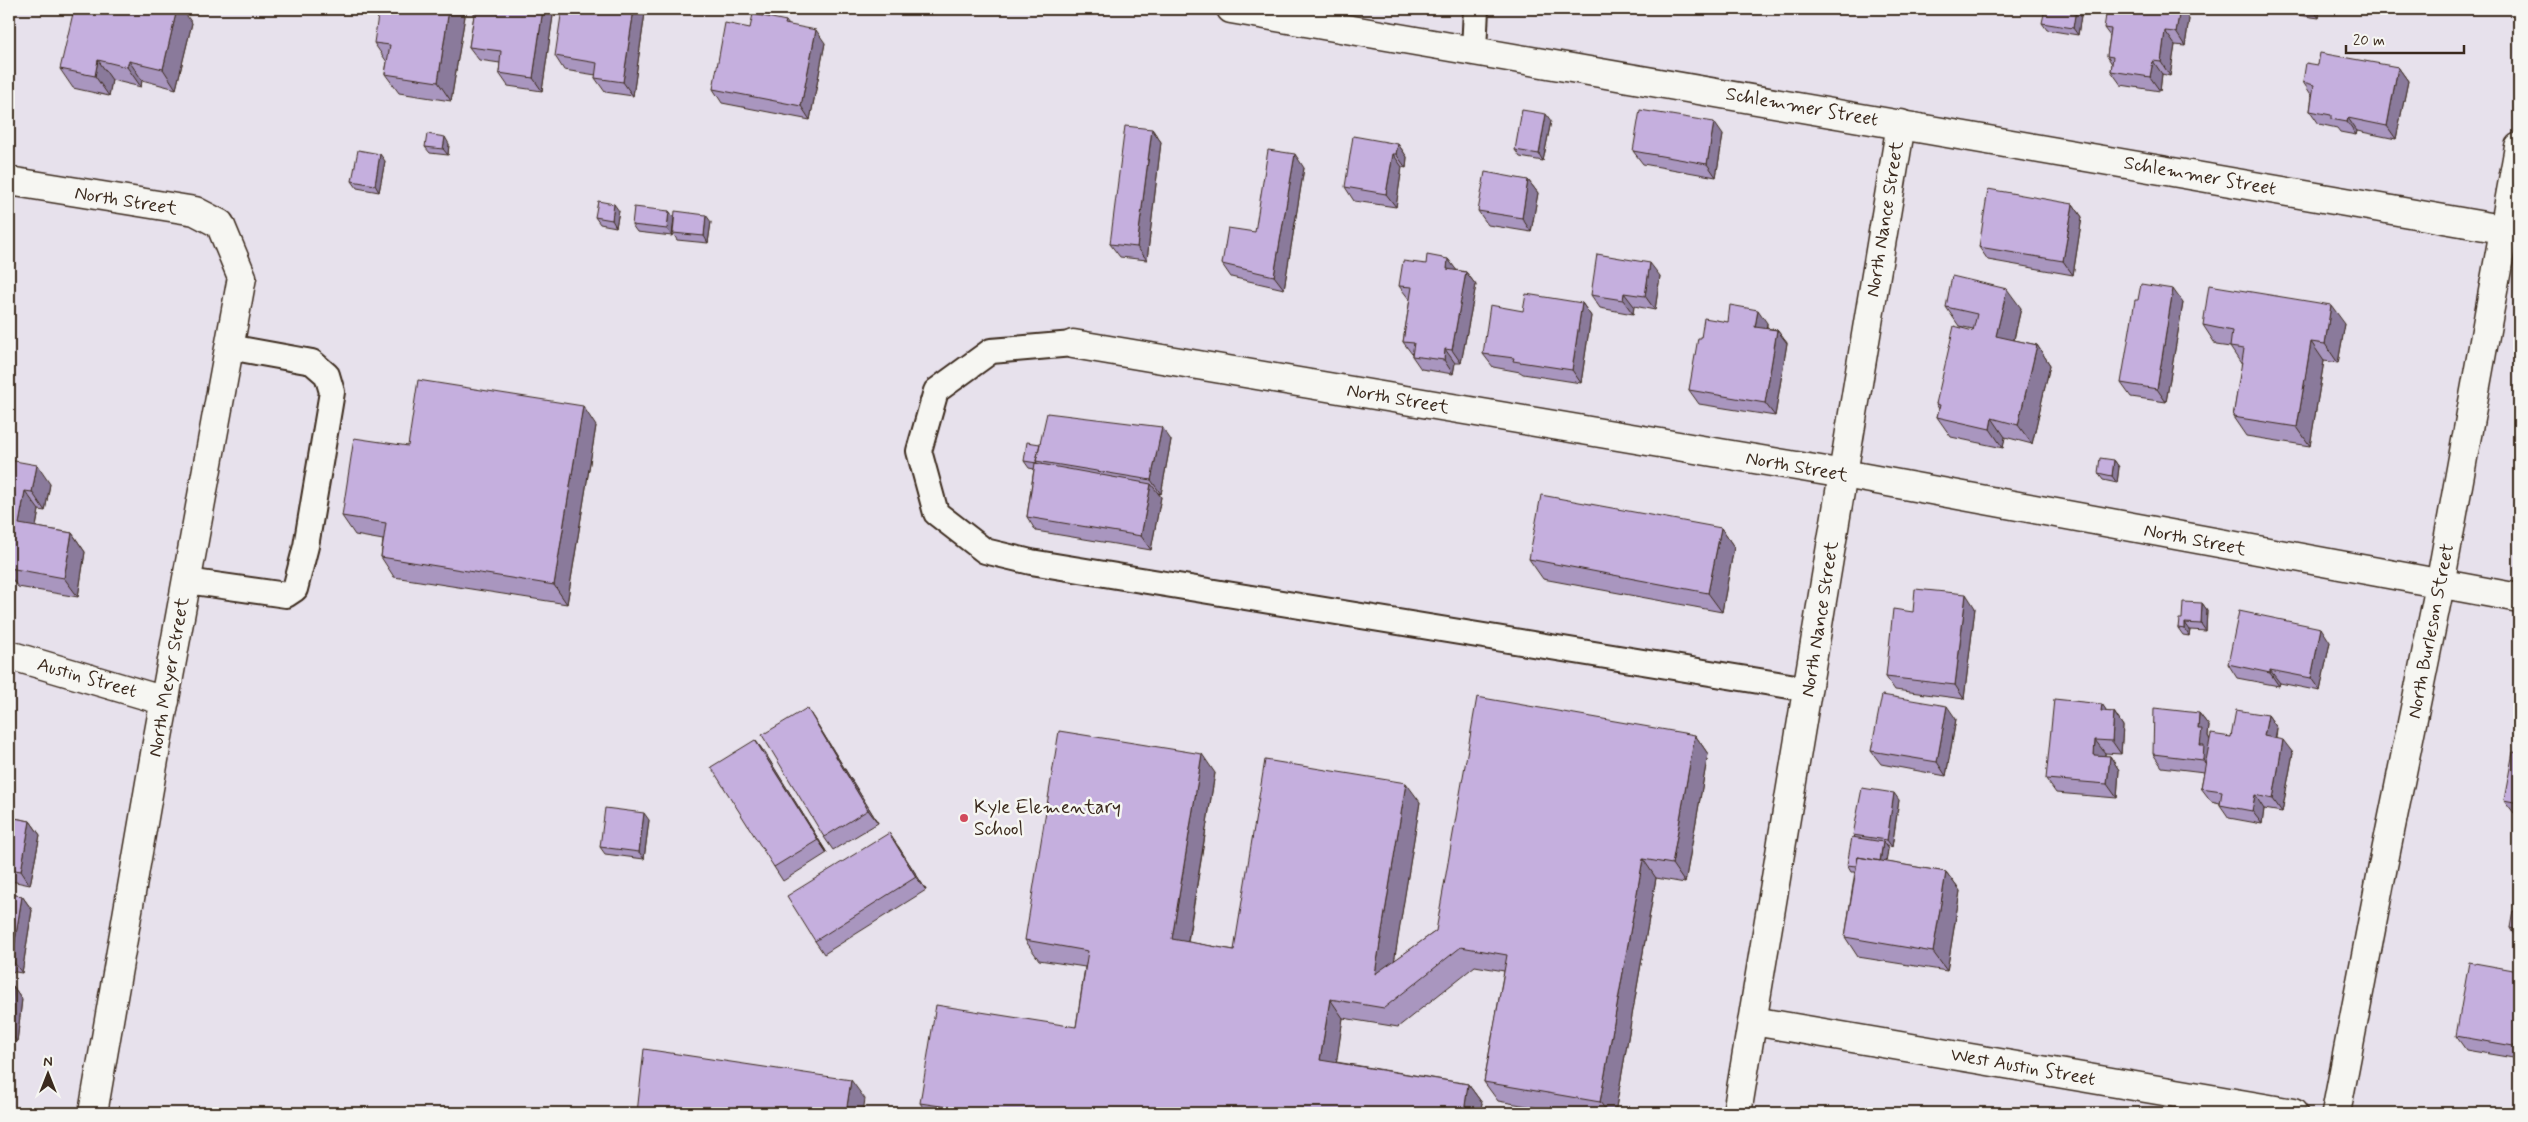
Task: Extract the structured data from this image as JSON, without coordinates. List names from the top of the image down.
{
  "streets": {
    "street": [
      "Schlemmer Street",
      "North Street",
      "North Nance Street",
      "North Burleson Street",
      "North Meyer Street",
      "Austin Street",
      "West Austin Street"
    ]
  },
  "crossings": [
    ["Schlemmer Street", "North Nance Street"],
    ["Schlemmer Street", "North Burleson Street"],
    ["North Street", "North Nance Street"],
    ["North Street", "North Burleson Street"],
    ["North Street", "North Meyer Street"],
    ["North Nance Street", "West Austin Street"],
    ["North Meyer Street", "Austin Street"]
  ],
  "places": ["Kyle Elementary School"],
  "scale_bar": "20 m",
  "north": "top"
}
